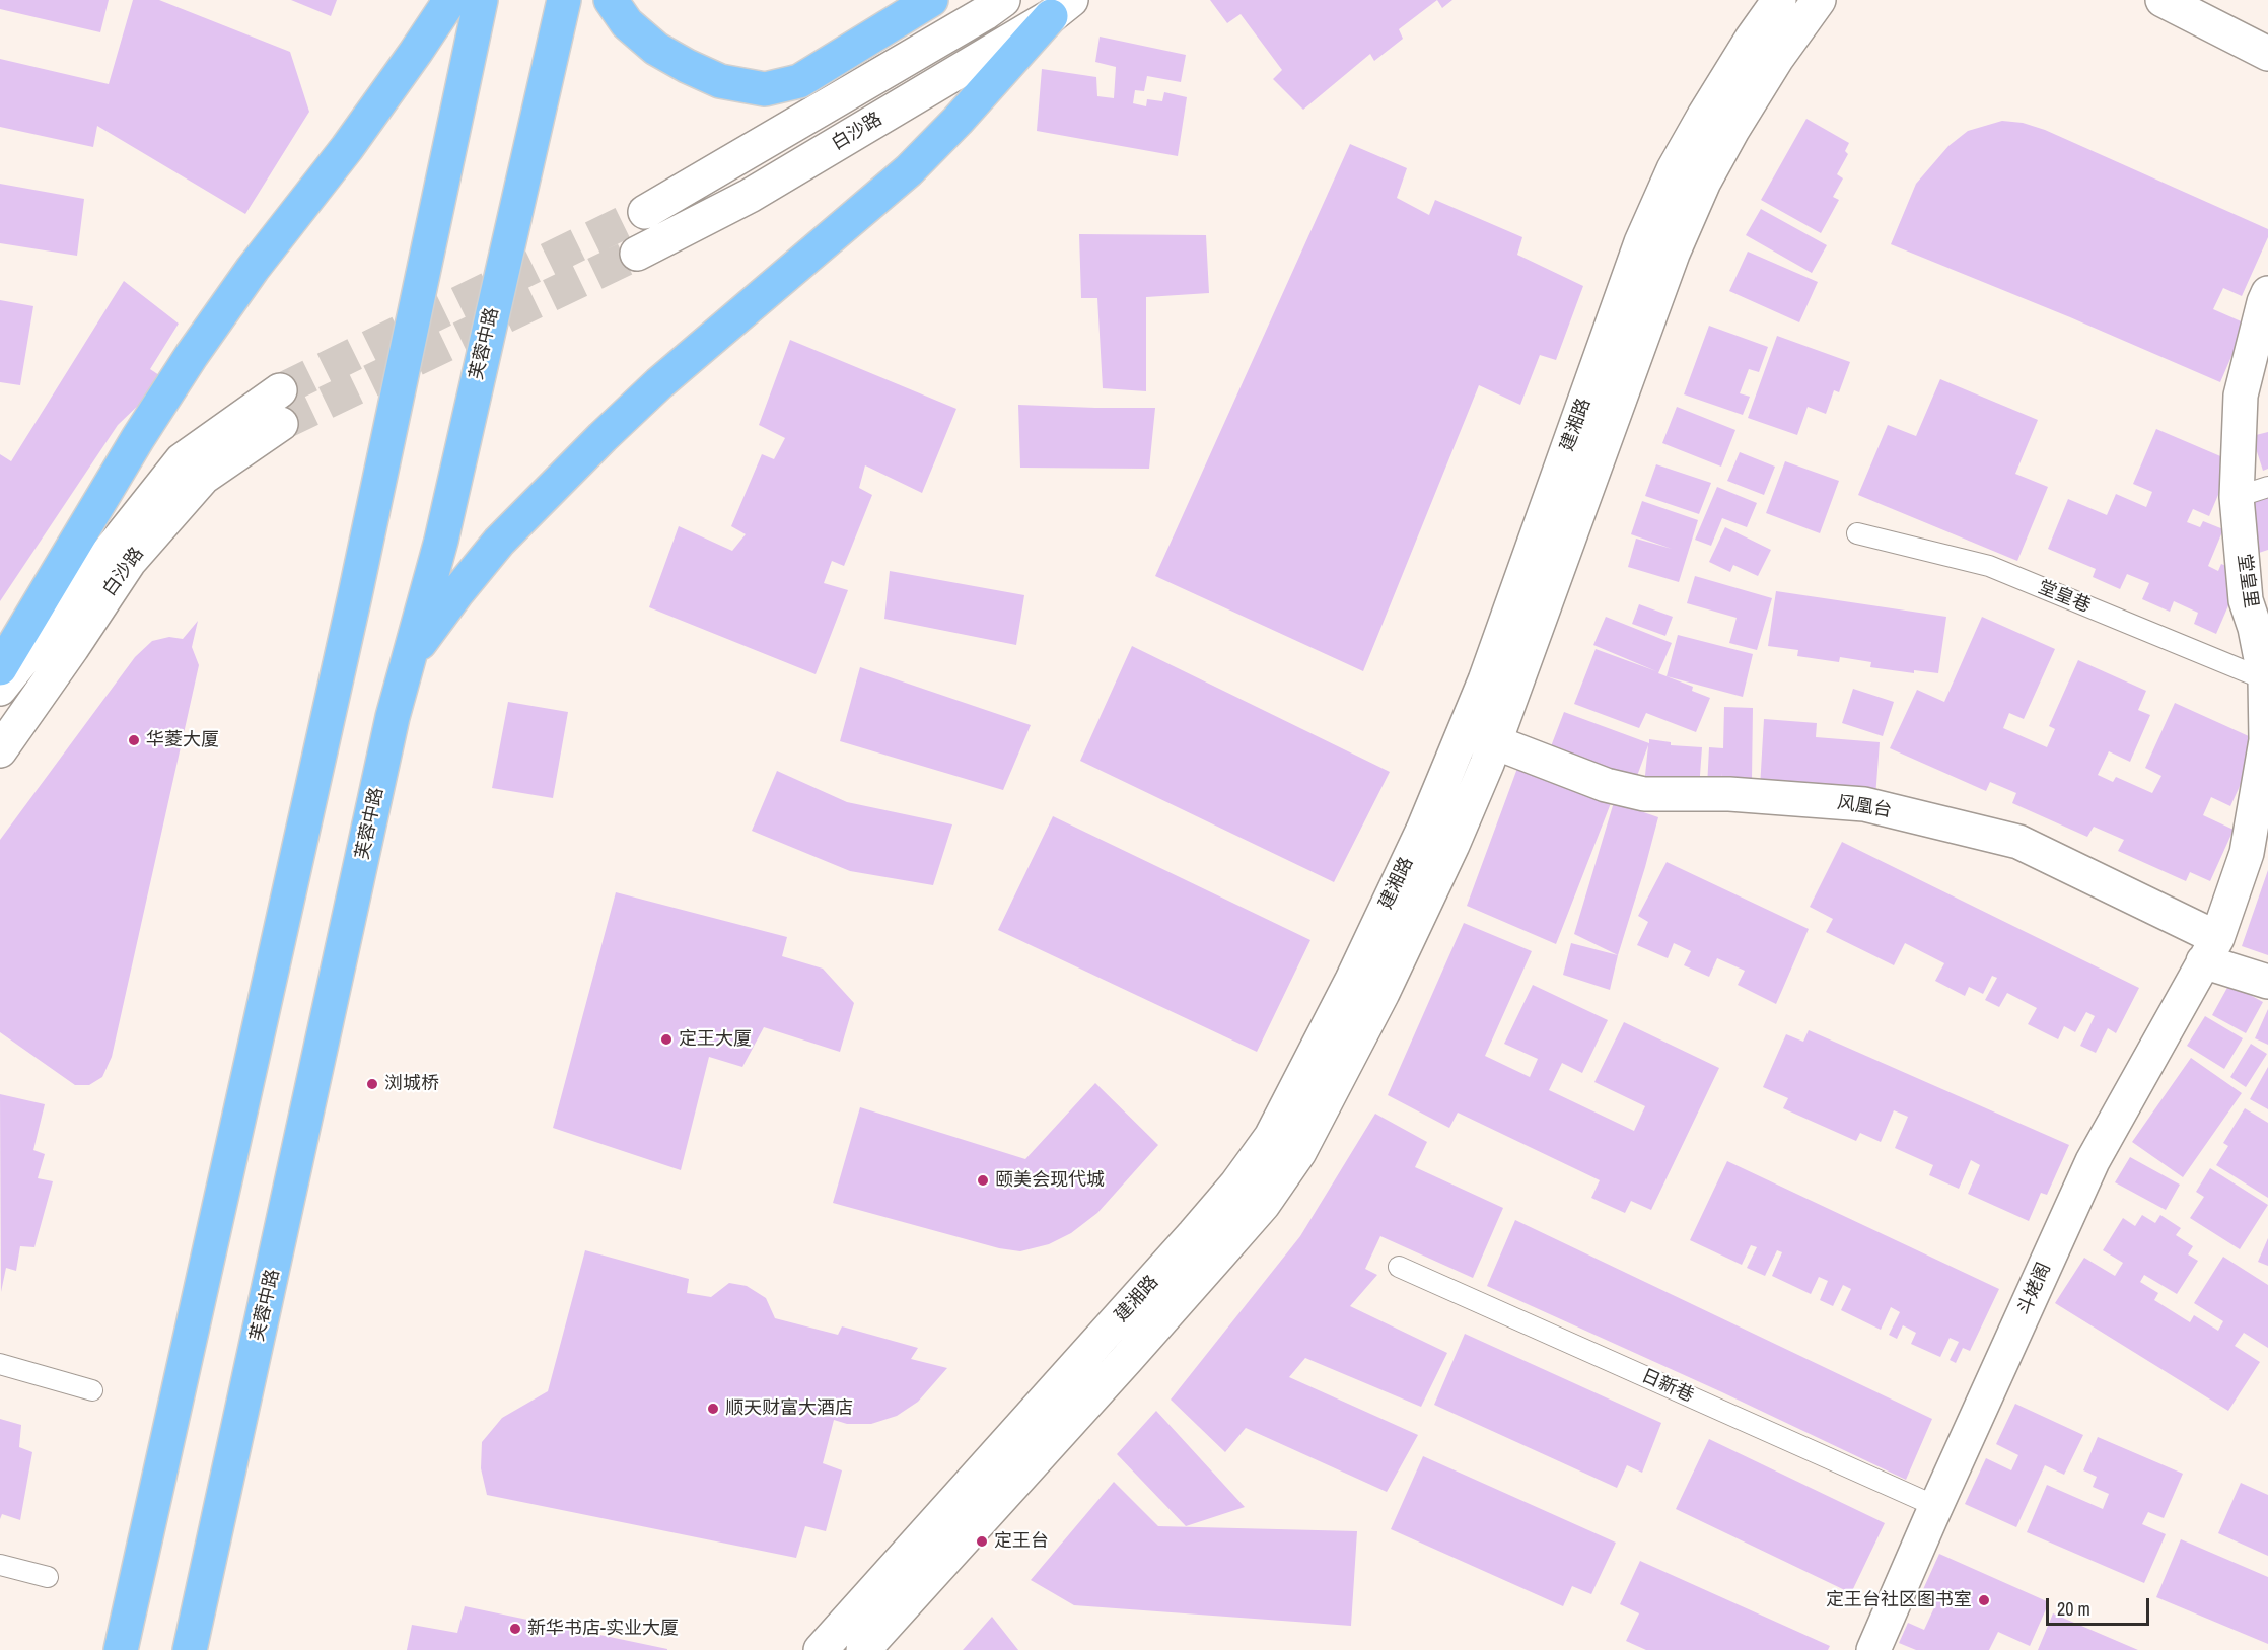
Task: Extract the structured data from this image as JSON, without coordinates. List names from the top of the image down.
{
  "streets": {
    "main road": ["芙蓉中路"],
    "street": [
      "白沙路",
      "建湘路",
      "堂皇里",
      "风凰台",
      "斗姥阁"
    ],
    "lane": ["堂皇巷", "日新巷"]
  },
  "crossings": [
    ["建湘路", "风凰台"],
    ["堂皇里", "堂皇巷"],
    ["堂皇里", "风凰台"],
    ["堂皇里", "斗姥阁"],
    ["风凰台", "斗姥阁"],
    ["斗姥阁", "日新巷"]
  ],
  "places": [
    "华菱大厦",
    "定王大厦",
    "浏城桥",
    "颐美会现代城",
    "顺天财富大酒店",
    "定王台",
    "定王台社区图书室",
    "新华书店-实业大厦"
  ],
  "scale_bar": "20 m"
}
